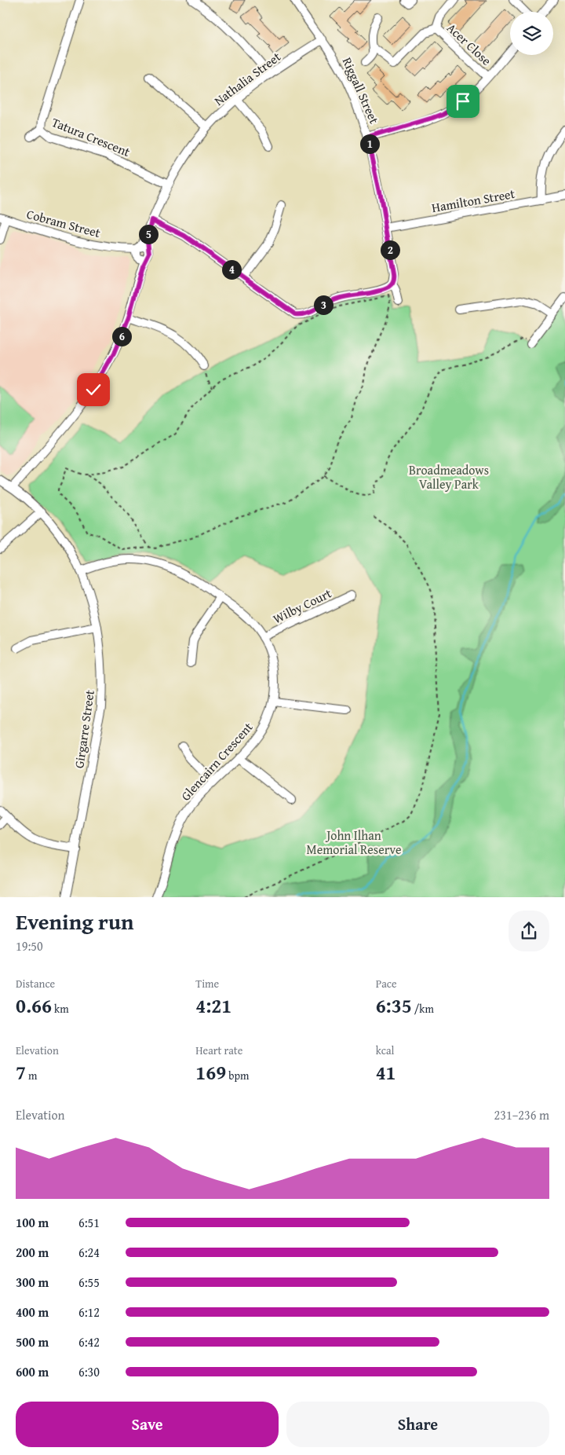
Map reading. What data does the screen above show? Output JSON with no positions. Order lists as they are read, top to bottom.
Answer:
{
  "streets": {
    "street": [
      "Acer Close",
      "Nathalia Street",
      "Riggall Street",
      "Tatura Crescent",
      "Hamilton Street",
      "Cobram Street",
      "Wilby Court",
      "Girgarre Street",
      "Glencairn Crescent"
    ]
  },
  "crossings": [
    ["Nathalia Street", "Riggall Street"],
    ["Nathalia Street", "Tatura Crescent"],
    ["Nathalia Street", "Cobram Street"],
    ["Nathalia Street", "Girgarre Street"],
    ["Riggall Street", "Hamilton Street"],
    ["Wilby Court", "Glencairn Crescent"],
    ["Girgarre Street", "Glencairn Crescent"]
  ],
  "parks": ["Broadmeadows Valley Park", "John Ilhan Memorial Reserve"],
  "page": {
    "pins": [
      "1",
      "5",
      "2",
      "4",
      "3",
      "6"
    ],
    "heading": ["Evening run", "19:50"],
    "stats": [
      ["Distance", "0.66 km"],
      ["Time", "4:21"],
      ["Pace", "6:35 /km"],
      ["Elevation", "7 m"],
      ["Heart rate", "169 bpm"],
      ["kcal", "41"]
    ],
    "chart": ["Elevation", "231–236 m"],
    "list": [
      {
        "name": "100 m",
        "note": "6:51"
      },
      {
        "name": "200 m",
        "note": "6:24"
      },
      {
        "name": "300 m",
        "note": "6:55"
      },
      {
        "name": "400 m",
        "note": "6:12"
      },
      {
        "name": "500 m",
        "note": "6:42"
      },
      {
        "name": "600 m",
        "note": "6:30"
      }
    ],
    "buttons": ["Save", "Share"]
  }
}
